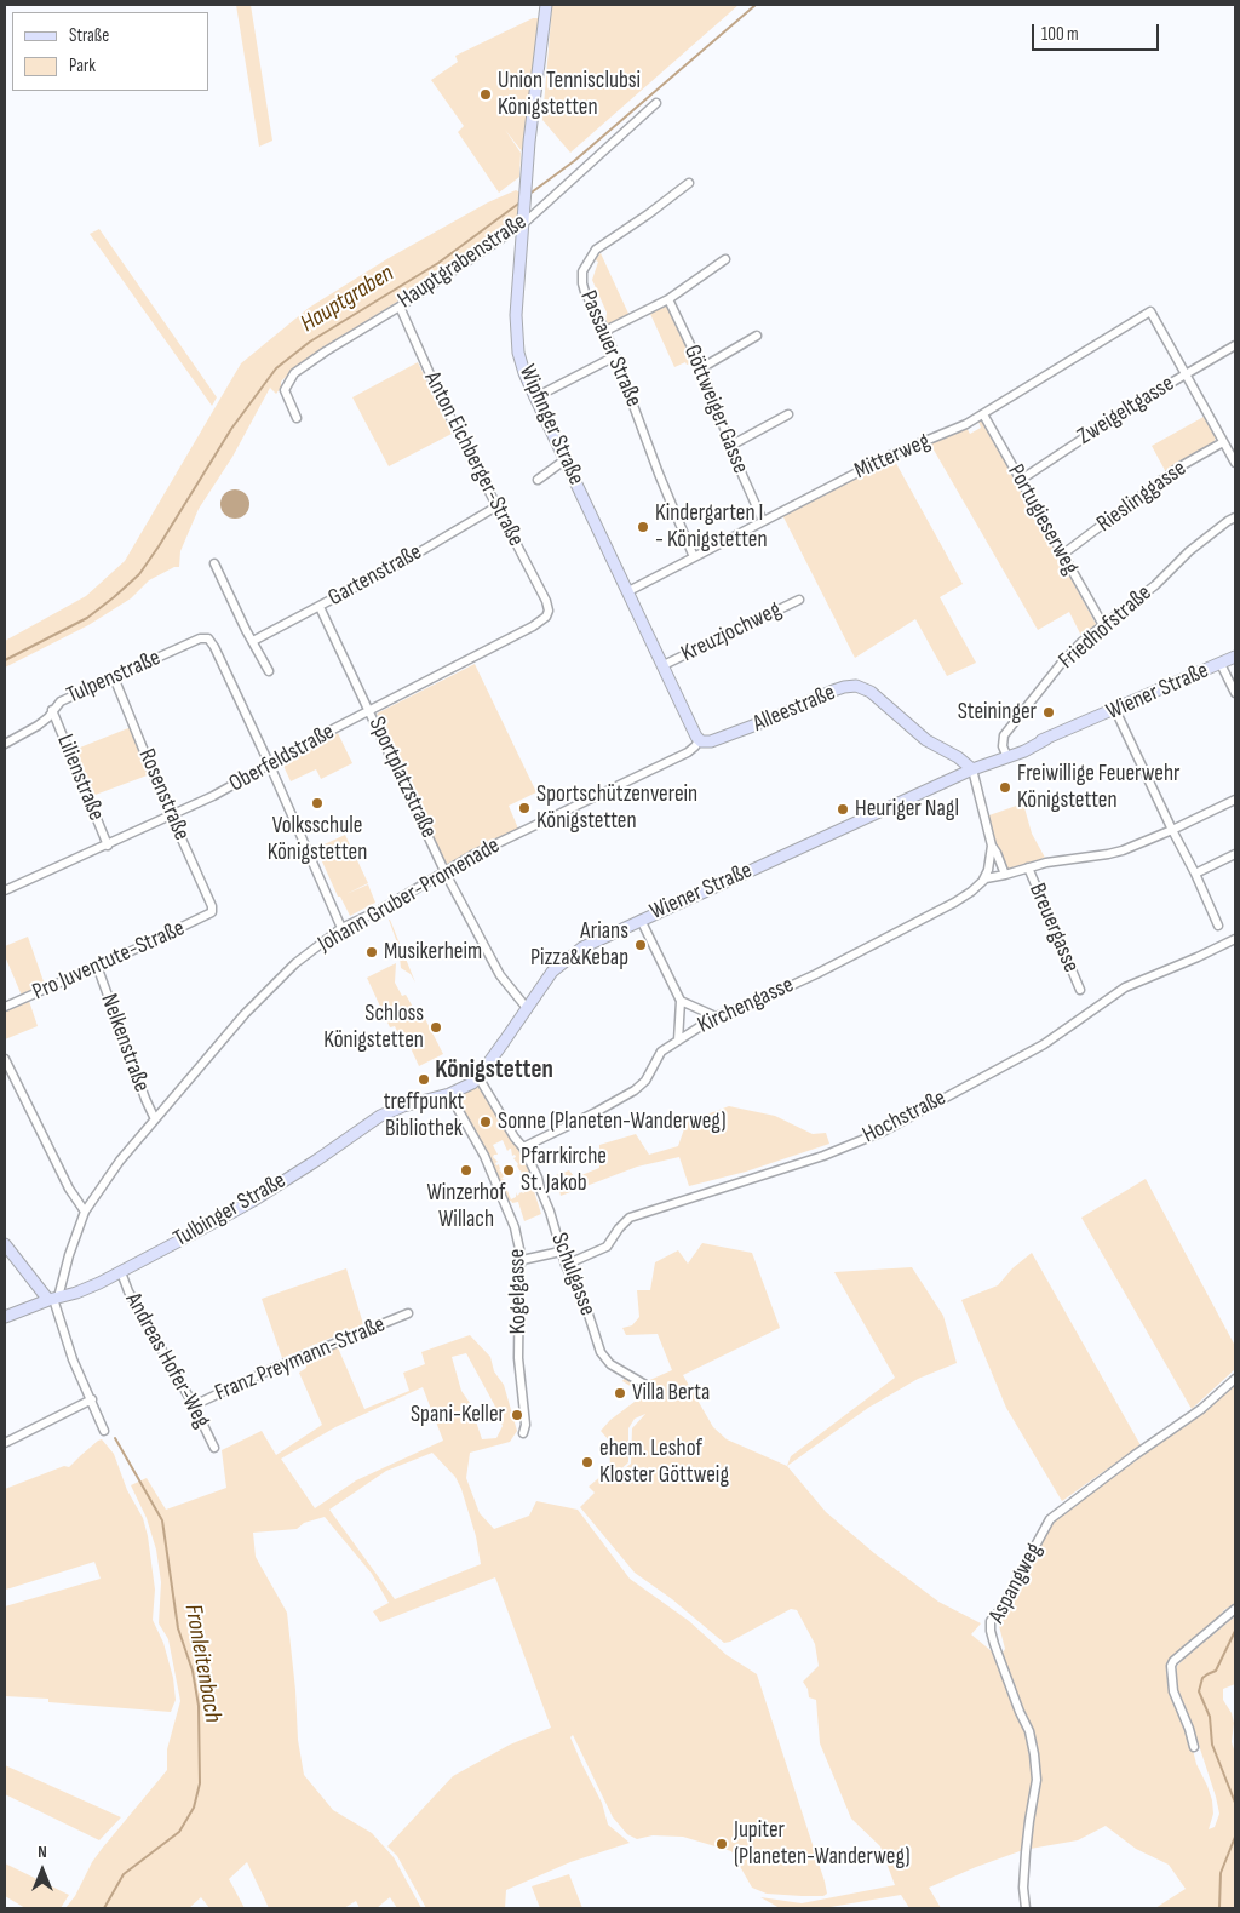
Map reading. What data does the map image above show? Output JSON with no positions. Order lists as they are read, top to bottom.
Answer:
{
  "streets": {
    "main road": [
      "Wipfinger Straße",
      "Wiener Straße",
      "Alleestraße",
      "Tulbinger Straße"
    ],
    "street": [
      "Hauptgrabenstraße",
      "Passauer Straße",
      "Göttweiger Gasse",
      "Zweigeltgasse",
      "Mitterweg",
      "Anton Eichberger-Straße",
      "Rieslinggasse",
      "Portugieserweg",
      "Gartenstraße",
      "Friedhofstraße",
      "Kreuzjochweg",
      "Tulpenstraße",
      "Oberfeldstraße",
      "Lilienstraße",
      "Sportplatzstraße",
      "Rosenstraße",
      "Johann Gruber-Promenade",
      "Breuergasse",
      "Pro Juventute-Straße",
      "Kirchengasse",
      "Nelkenstraße",
      "Hochstraße",
      "Schulgasse",
      "Kogelgasse",
      "Franz Preymann-Straße",
      "Andreas Hofer-Weg",
      "Aspangweg"
    ]
  },
  "crossings": [
    ["Hauptgrabenstraße", "Wipfinger Straße"],
    ["Hauptgrabenstraße", "Anton Eichberger-Straße"],
    ["Passauer Straße", "Mitterweg"],
    ["Göttweiger Gasse", "Mitterweg"],
    ["Zweigeltgasse", "Mitterweg"],
    ["Zweigeltgasse", "Portugieserweg"],
    ["Wipfinger Straße", "Mitterweg"],
    ["Wipfinger Straße", "Kreuzjochweg"],
    ["Wipfinger Straße", "Alleestraße"],
    ["Wipfinger Straße", "Johann Gruber-Promenade"],
    ["Mitterweg", "Portugieserweg"],
    ["Anton Eichberger-Straße", "Gartenstraße"],
    ["Anton Eichberger-Straße", "Oberfeldstraße"],
    ["Rieslinggasse", "Portugieserweg"],
    ["Portugieserweg", "Friedhofstraße"],
    ["Gartenstraße", "Sportplatzstraße"],
    ["Friedhofstraße", "Wiener Straße"],
    ["Tulpenstraße", "Oberfeldstraße"],
    ["Tulpenstraße", "Lilienstraße"],
    ["Tulpenstraße", "Rosenstraße"],
    ["Wiener Straße", "Alleestraße"],
    ["Wiener Straße", "Sportplatzstraße"],
    ["Wiener Straße", "Tulbinger Straße"],
    ["Wiener Straße", "Schulgasse"],
    ["Alleestraße", "Johann Gruber-Promenade"],
    ["Oberfeldstraße", "Lilienstraße"],
    ["Oberfeldstraße", "Sportplatzstraße"],
    ["Oberfeldstraße", "Rosenstraße"],
    ["Sportplatzstraße", "Johann Gruber-Promenade"],
    ["Rosenstraße", "Pro Juventute-Straße"],
    ["Johann Gruber-Promenade", "Nelkenstraße"],
    ["Johann Gruber-Promenade", "Tulbinger Straße"],
    ["Breuergasse", "Kirchengasse"],
    ["Pro Juventute-Straße", "Nelkenstraße"],
    ["Kirchengasse", "Schulgasse"],
    ["Hochstraße", "Schulgasse"],
    ["Tulbinger Straße", "Schulgasse"],
    ["Tulbinger Straße", "Kogelgasse"],
    ["Tulbinger Straße", "Andreas Hofer-Weg"],
    ["Franz Preymann-Straße", "Andreas Hofer-Weg"]
  ],
  "districts": ["Königstetten"],
  "water": ["Hauptgraben", "Fronleitenbach"],
  "places": [
    "Union Tennisclubsi Königstetten",
    "Kindergarten I - Königstetten",
    "Steininger",
    "Freiwillige Feuerwehr Königstetten",
    "Volksschule Königstetten",
    "Sportschützenverein Königstetten",
    "Heuriger Nagl",
    "Arians Pizza&Kebap",
    "Musikerheim",
    "Schloss Königstetten",
    "treffpunkt Bibliothek",
    "Sonne (Planeten-Wanderweg)",
    "Winzerhof Willach",
    "Pfarrkirche St. Jakob",
    "Villa Berta",
    "Spani-Keller",
    "ehem. Leshof Kloster Göttweig",
    "Jupiter (Planeten-Wanderweg)"
  ],
  "legend": ["Straße", "Park"],
  "scale_bar": "100 m",
  "north": "top"
}
